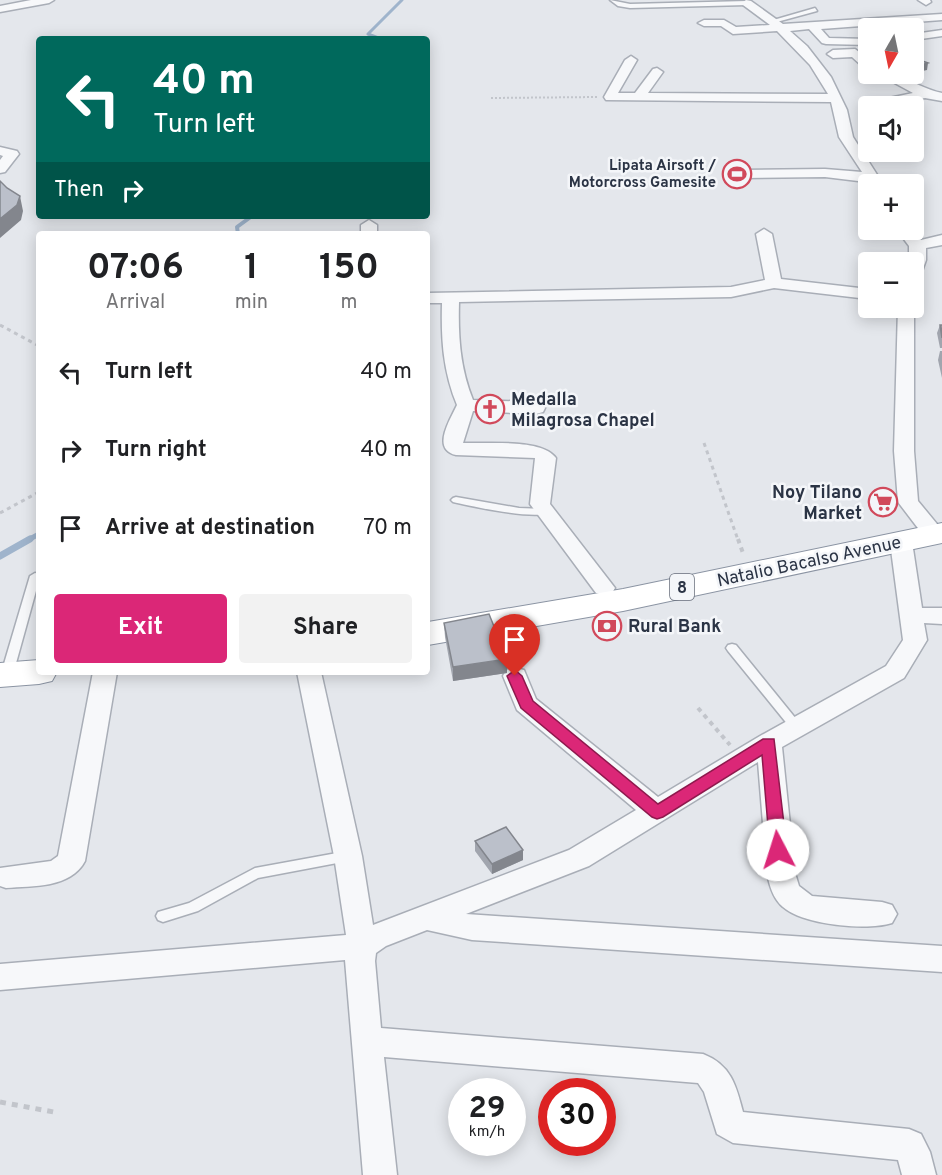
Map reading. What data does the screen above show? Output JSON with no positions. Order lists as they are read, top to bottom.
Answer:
{
  "streets": {
    "highway": ["Natalio Bacalso Avenue", "8"]
  },
  "places": {
    "sports": ["Lipata Airsoft / Motorcross Gamesite"],
    "church": ["Medalla Milagrosa Chapel"],
    "supermarket": ["Noy Tilano Market"],
    "bank": ["Rural Bank"]
  },
  "north": "bottom",
  "page": {
    "map_buttons": ["+", "−"],
    "turn": ["40 m", "Turn left"],
    "then": "Then",
    "eta": [
      "07:06",
      "Arrival",
      "1",
      "min",
      "150",
      "m"
    ],
    "list": [
      {
        "name": "Turn left",
        "value": "40 m"
      },
      {
        "name": "Turn right",
        "value": "40 m"
      },
      {
        "name": "Arrive at destination",
        "value": "70 m"
      }
    ],
    "buttons": ["Exit", "Share"],
    "speed": "29 km/h",
    "limit": "30"
  }
}
